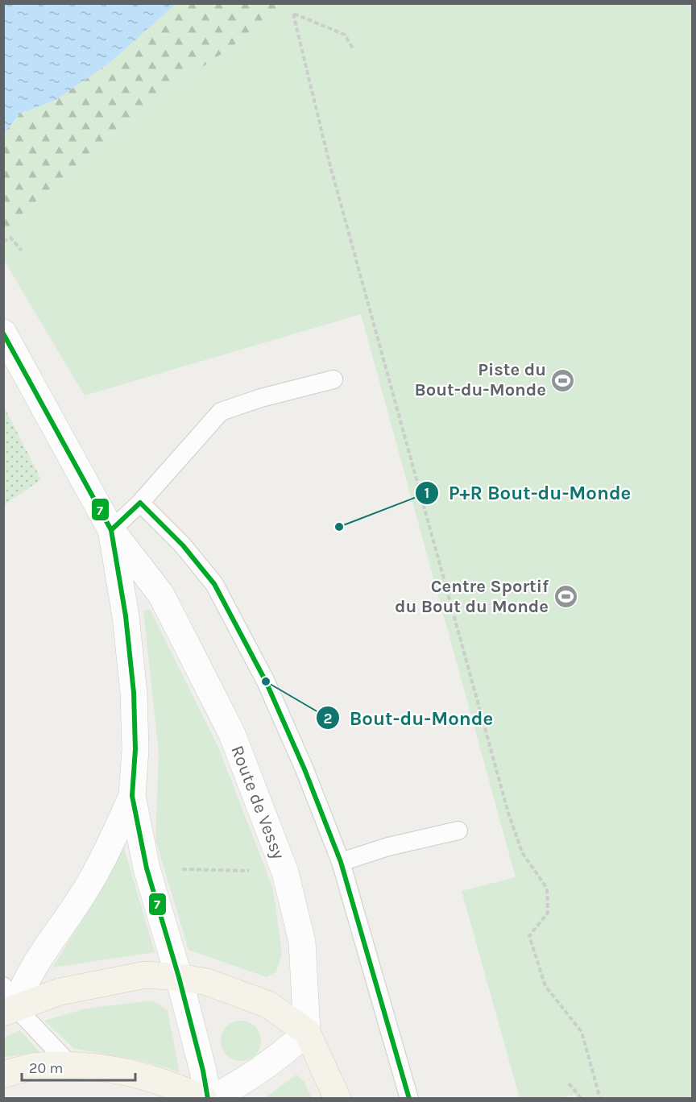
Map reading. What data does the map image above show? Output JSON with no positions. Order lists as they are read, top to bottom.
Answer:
{
  "streets": {
    "main road": ["Route de Vessy"]
  },
  "places": {
    "sports": ["Piste du Bout-du-Monde", "Centre Sportif du Bout du Monde"],
    "other": ["P+R Bout-du-Monde", "Bout-du-Monde"]
  },
  "lines": ["transit line 7"],
  "scale_bar": "20 m"
}
